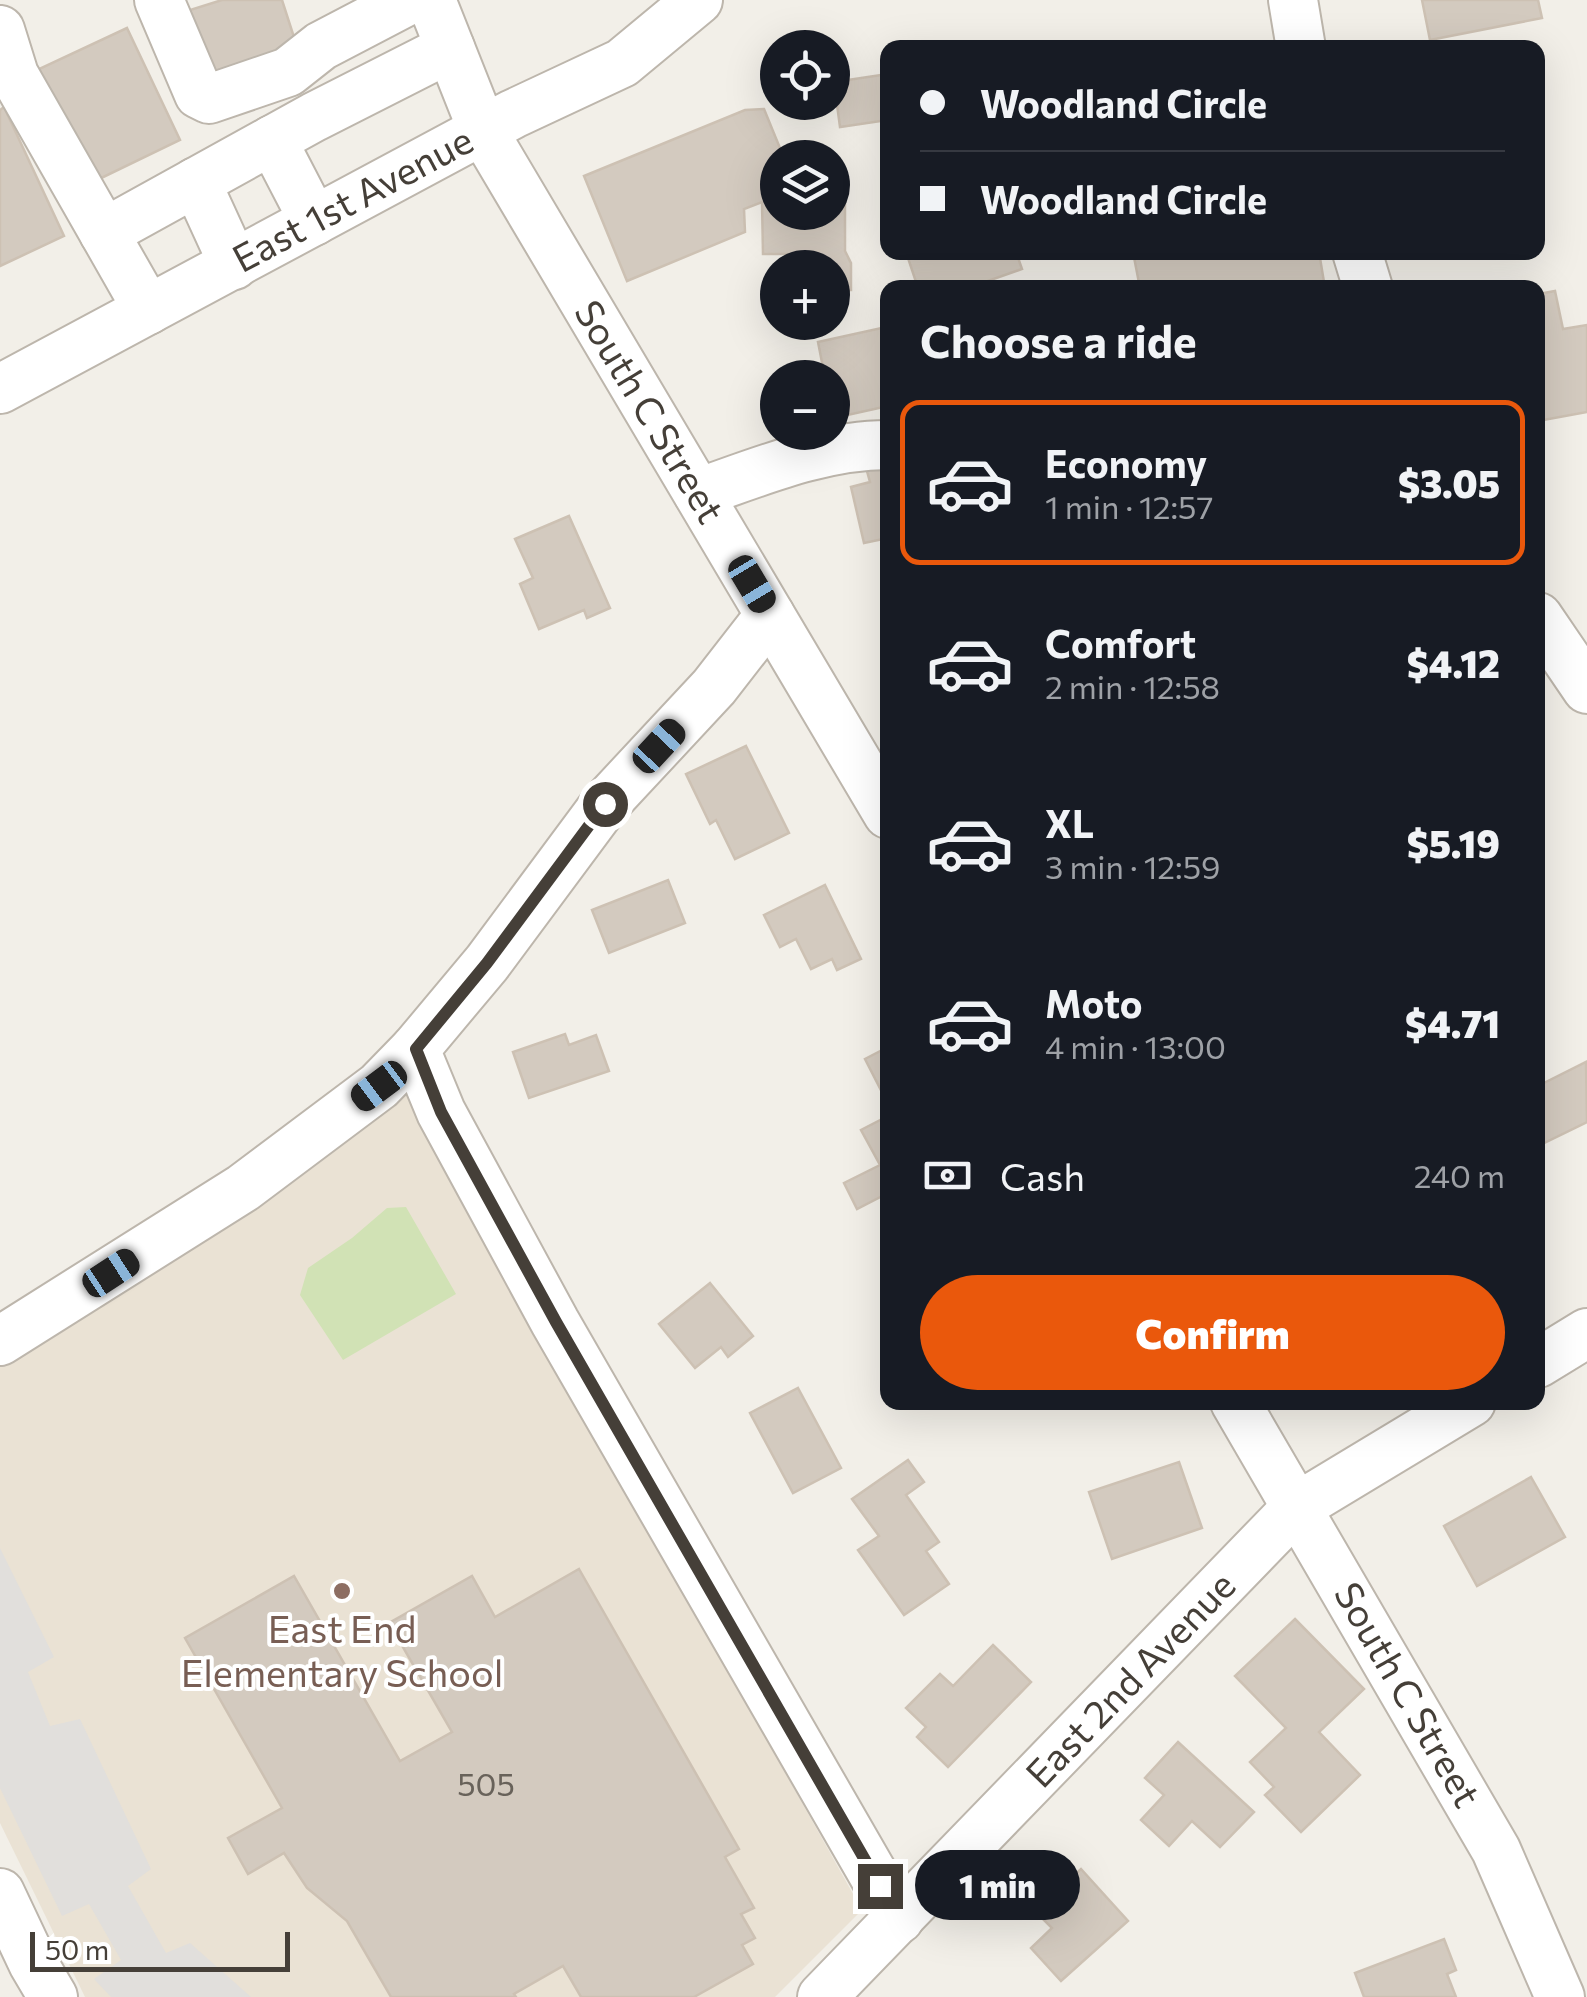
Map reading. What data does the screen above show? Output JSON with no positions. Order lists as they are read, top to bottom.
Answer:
{
  "streets": {
    "street": ["East 1st Avenue", "South C Street", "East 2nd Avenue"]
  },
  "crossings": [
    ["East 1st Avenue", "South C Street"],
    ["South C Street", "East 2nd Avenue"]
  ],
  "places": ["East End Elementary School"],
  "house_numbers": ["505"],
  "scale_bar": "50 m",
  "page": {
    "map_buttons": ["+", "−"],
    "banner": ["Woodland Circle", "Woodland Circle"],
    "heading": "Choose a ride",
    "list": [
      {
        "name": "Economy",
        "note": "1 min · 12:57",
        "value": "$3.05"
      },
      {
        "name": "Comfort",
        "note": "2 min · 12:58",
        "value": "$4.12"
      },
      {
        "name": "XL",
        "note": "3 min · 12:59",
        "value": "$5.19"
      },
      {
        "name": "Moto",
        "note": "4 min · 13:00",
        "value": "$4.71"
      }
    ],
    "pay": ["Cash", "240 m"],
    "buttons": "Confirm",
    "bubble": "1 min",
    "scale": "50 m"
  }
}
